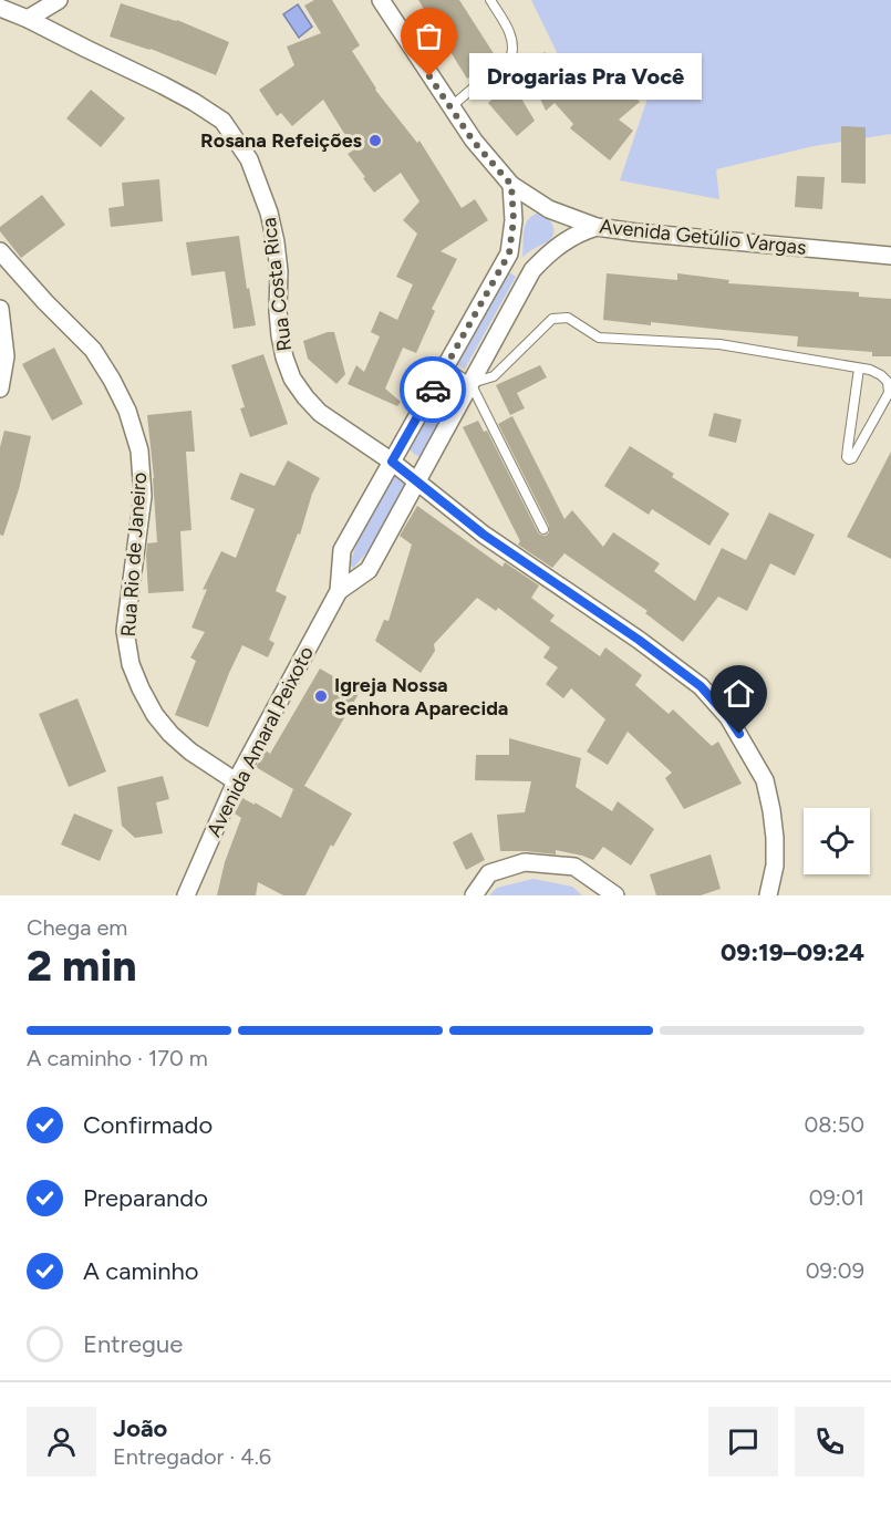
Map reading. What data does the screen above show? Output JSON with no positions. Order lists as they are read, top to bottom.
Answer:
{
  "streets": {
    "street": [
      "Avenida Getúlio Vargas",
      "Rua Costa Rica",
      "Rua Rio de Janeiro",
      "Avenida Amaral Peixoto"
    ]
  },
  "crossings": [
    ["Avenida Getúlio Vargas", "Avenida Amaral Peixoto"],
    ["Rua Costa Rica", "Avenida Amaral Peixoto"],
    ["Rua Rio de Janeiro", "Avenida Amaral Peixoto"]
  ],
  "places": ["Drogarias Pra Você", "Rosana Refeições", "Igreja Nossa Senhora Aparecida"],
  "page": {
    "bubble": "Drogarias Pra Você",
    "heading": ["2 min", "Chega em", "09:19–09:24"],
    "panel": ["João", "Entregador · 4.6"],
    "bar": "A caminho · 170 m",
    "list": [
      ["Confirmado", "08:50"],
      ["Preparando", "09:01"],
      ["A caminho", "09:09"],
      "Entregue"
    ]
  }
}
